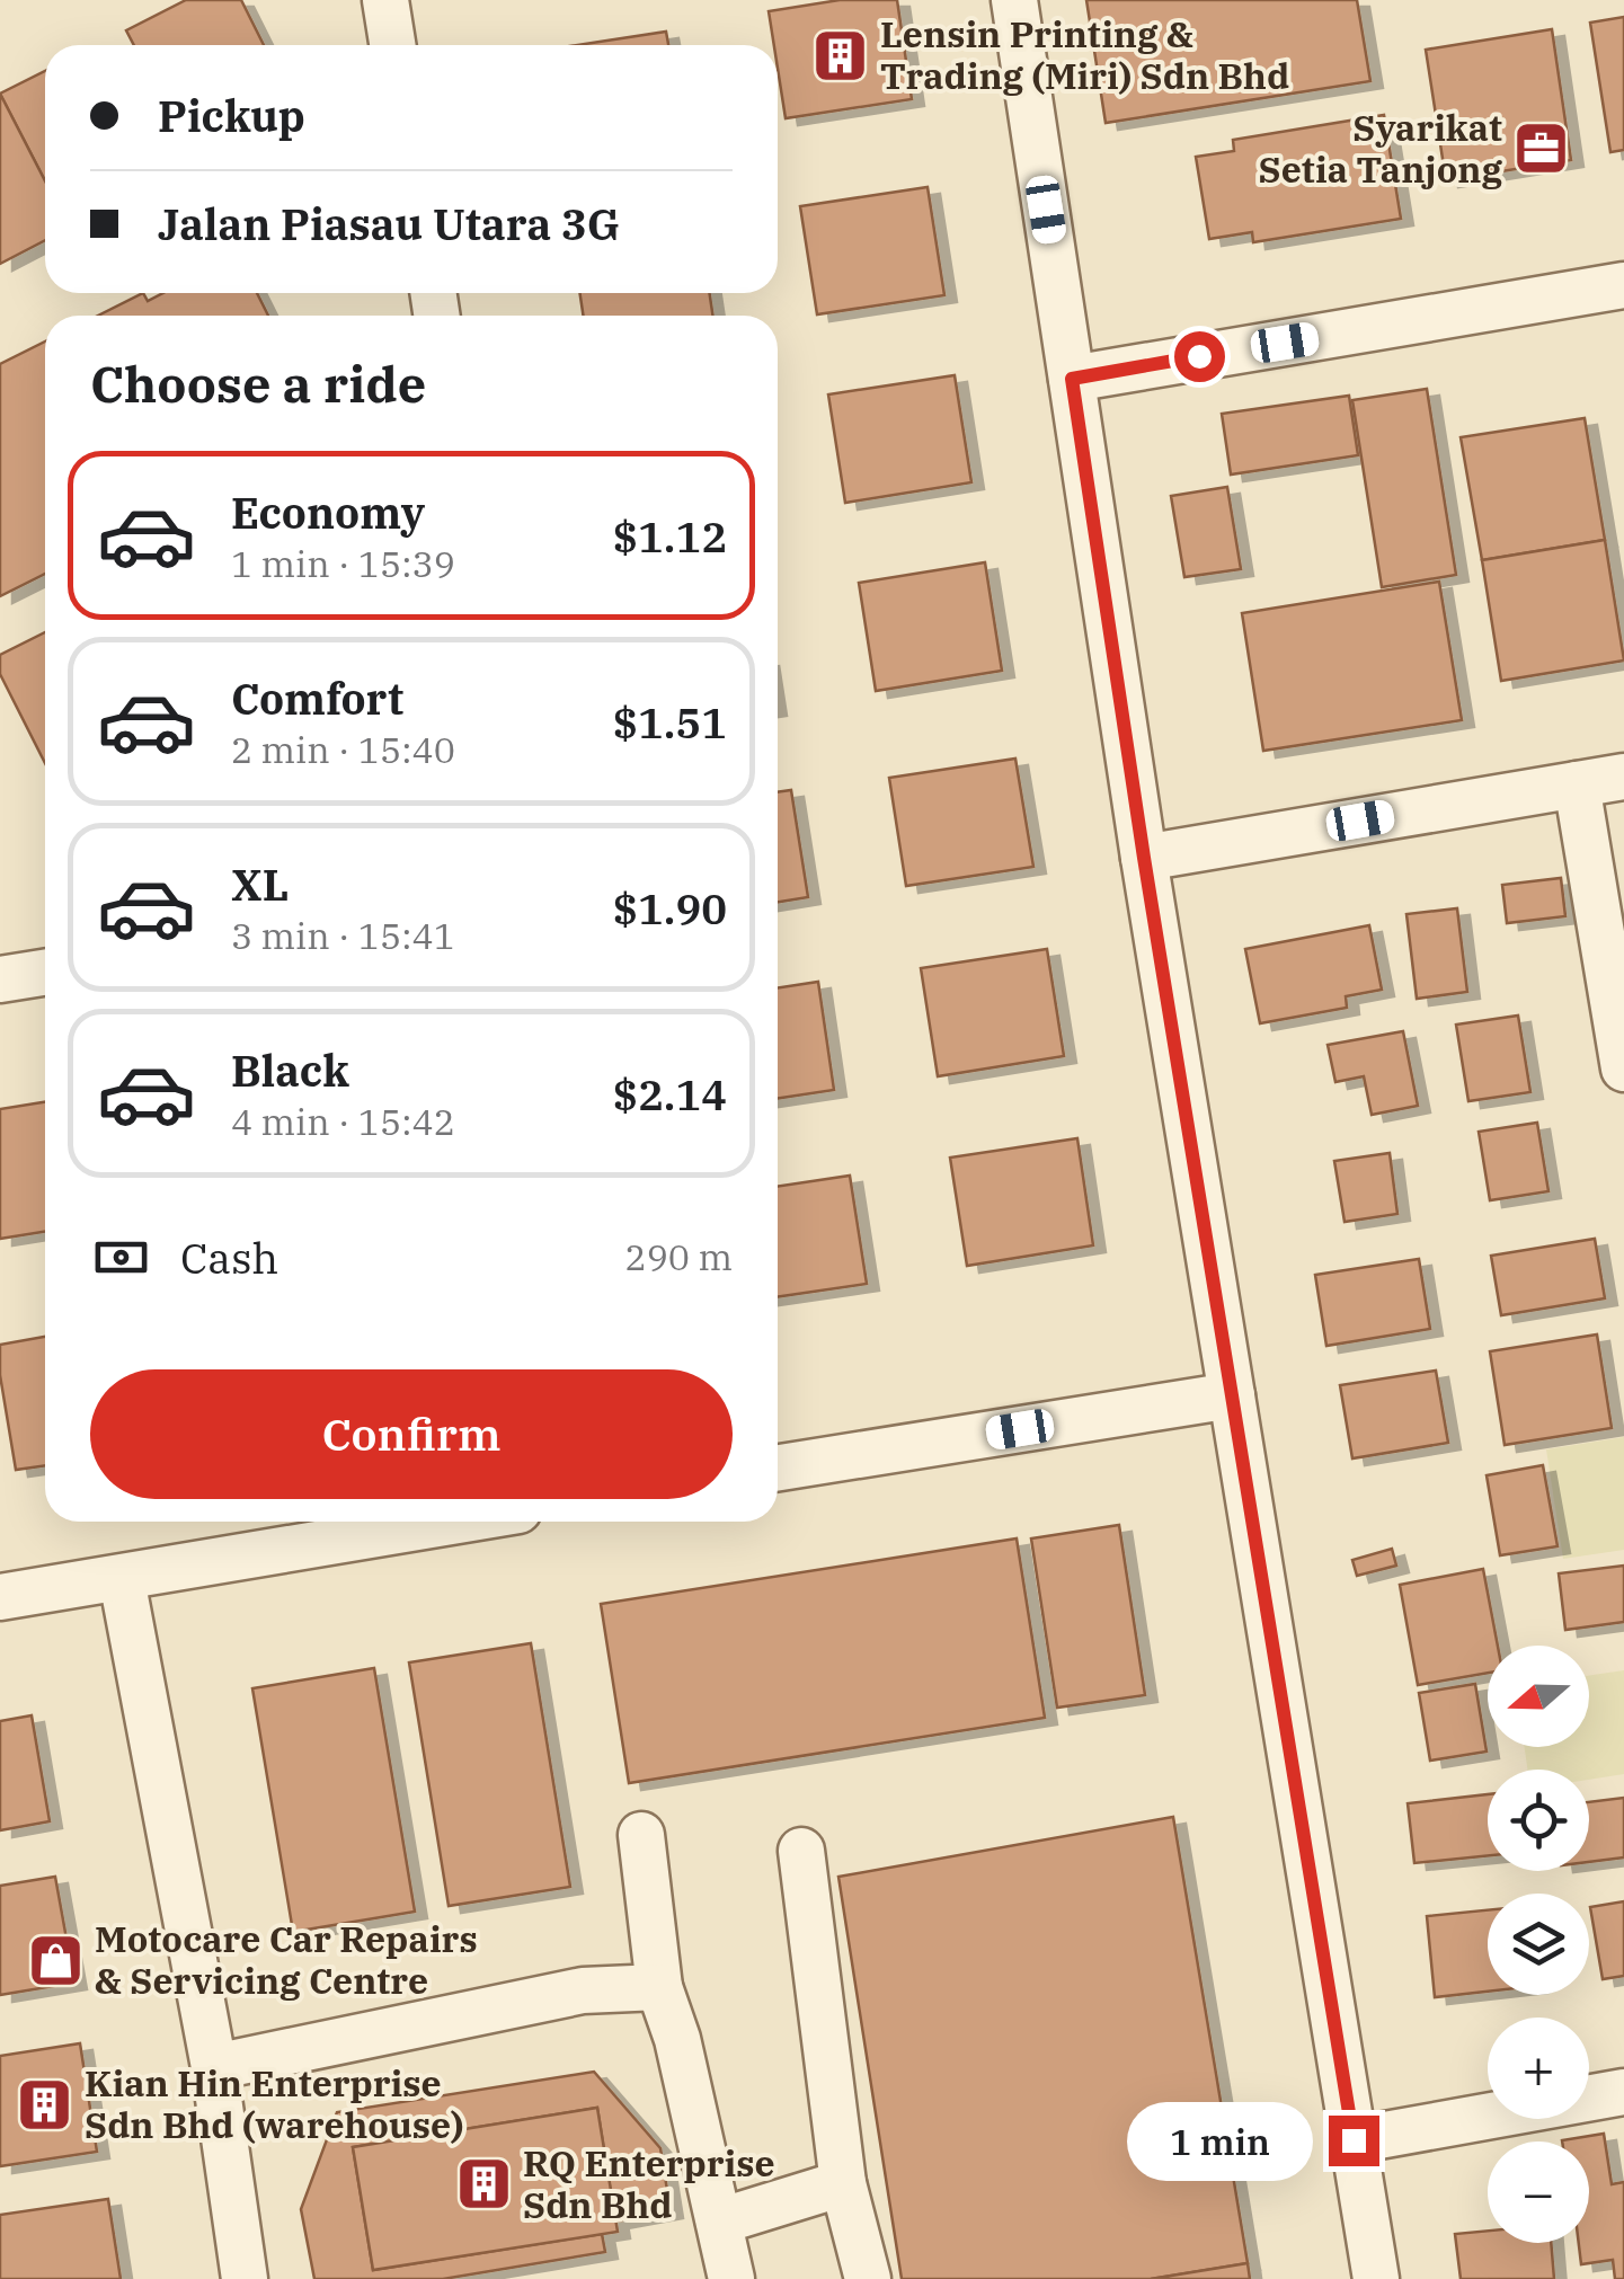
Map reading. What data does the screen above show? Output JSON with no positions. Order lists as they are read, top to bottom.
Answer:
{
  "places": {
    "building": ["Lensin Printing & Trading (Miri) Sdn Bhd", "Kian Hin Enterprise Sdn Bhd (warehouse)", "RQ Enterprise Sdn Bhd"],
    "office": ["Syarikat Setia Tanjong"],
    "shop": ["Motocare Car Repairs & Servicing Centre"]
  },
  "north": "left",
  "page": {
    "banner": ["Pickup", "Jalan Piasau Utara 3G"],
    "heading": "Choose a ride",
    "list": [
      {
        "name": "Economy",
        "note": "1 min · 15:39",
        "value": "$1.12"
      },
      {
        "name": "Comfort",
        "note": "2 min · 15:40",
        "value": "$1.51"
      },
      {
        "name": "XL",
        "note": "3 min · 15:41",
        "value": "$1.90"
      },
      {
        "name": "Black",
        "note": "4 min · 15:42",
        "value": "$2.14"
      }
    ],
    "pay": ["Cash", "290 m"],
    "buttons": "Confirm",
    "map_buttons": ["+", "−"],
    "bubble": "1 min"
  }
}
